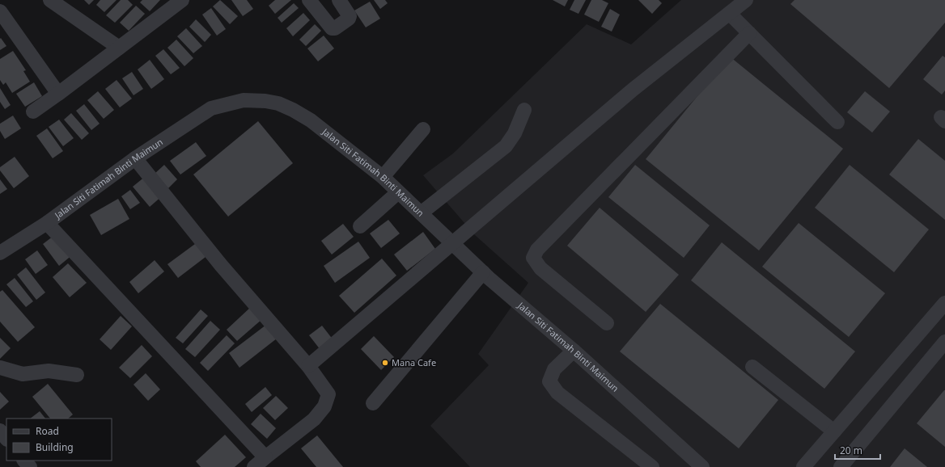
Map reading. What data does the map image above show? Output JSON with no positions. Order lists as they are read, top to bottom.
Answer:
{
  "streets": {
    "street": ["Jalan Siti Fatimah Binti Maimun"]
  },
  "places": ["Mana Cafe"],
  "legend": ["Road", "Building"],
  "scale_bar": "20 m"
}
